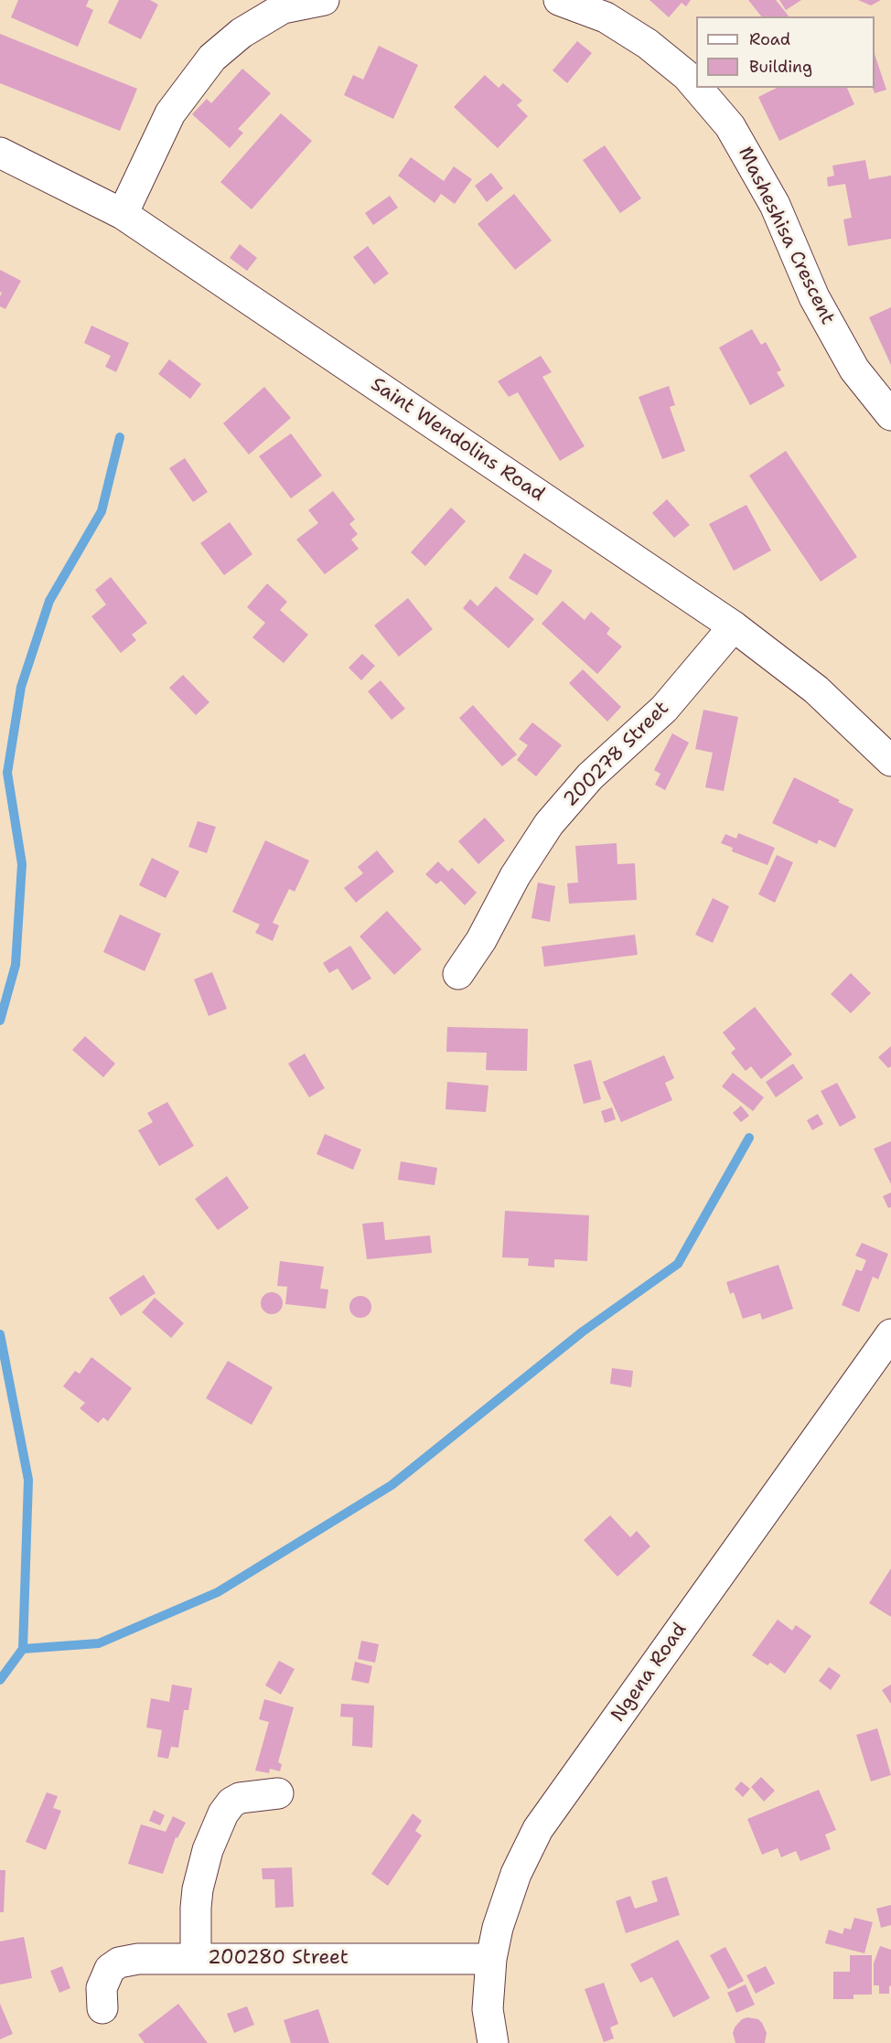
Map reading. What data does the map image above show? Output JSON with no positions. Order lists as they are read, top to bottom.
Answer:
{
  "streets": {
    "street": [
      "Masheshisa Crescent",
      "Saint Wendolins Road",
      "200278 Street",
      "Ngena Road",
      "200280 Street"
    ]
  },
  "crossings": [
    ["Saint Wendolins Road", "200278 Street"],
    ["Ngena Road", "200280 Street"]
  ],
  "legend": ["Road", "Building"]
}
